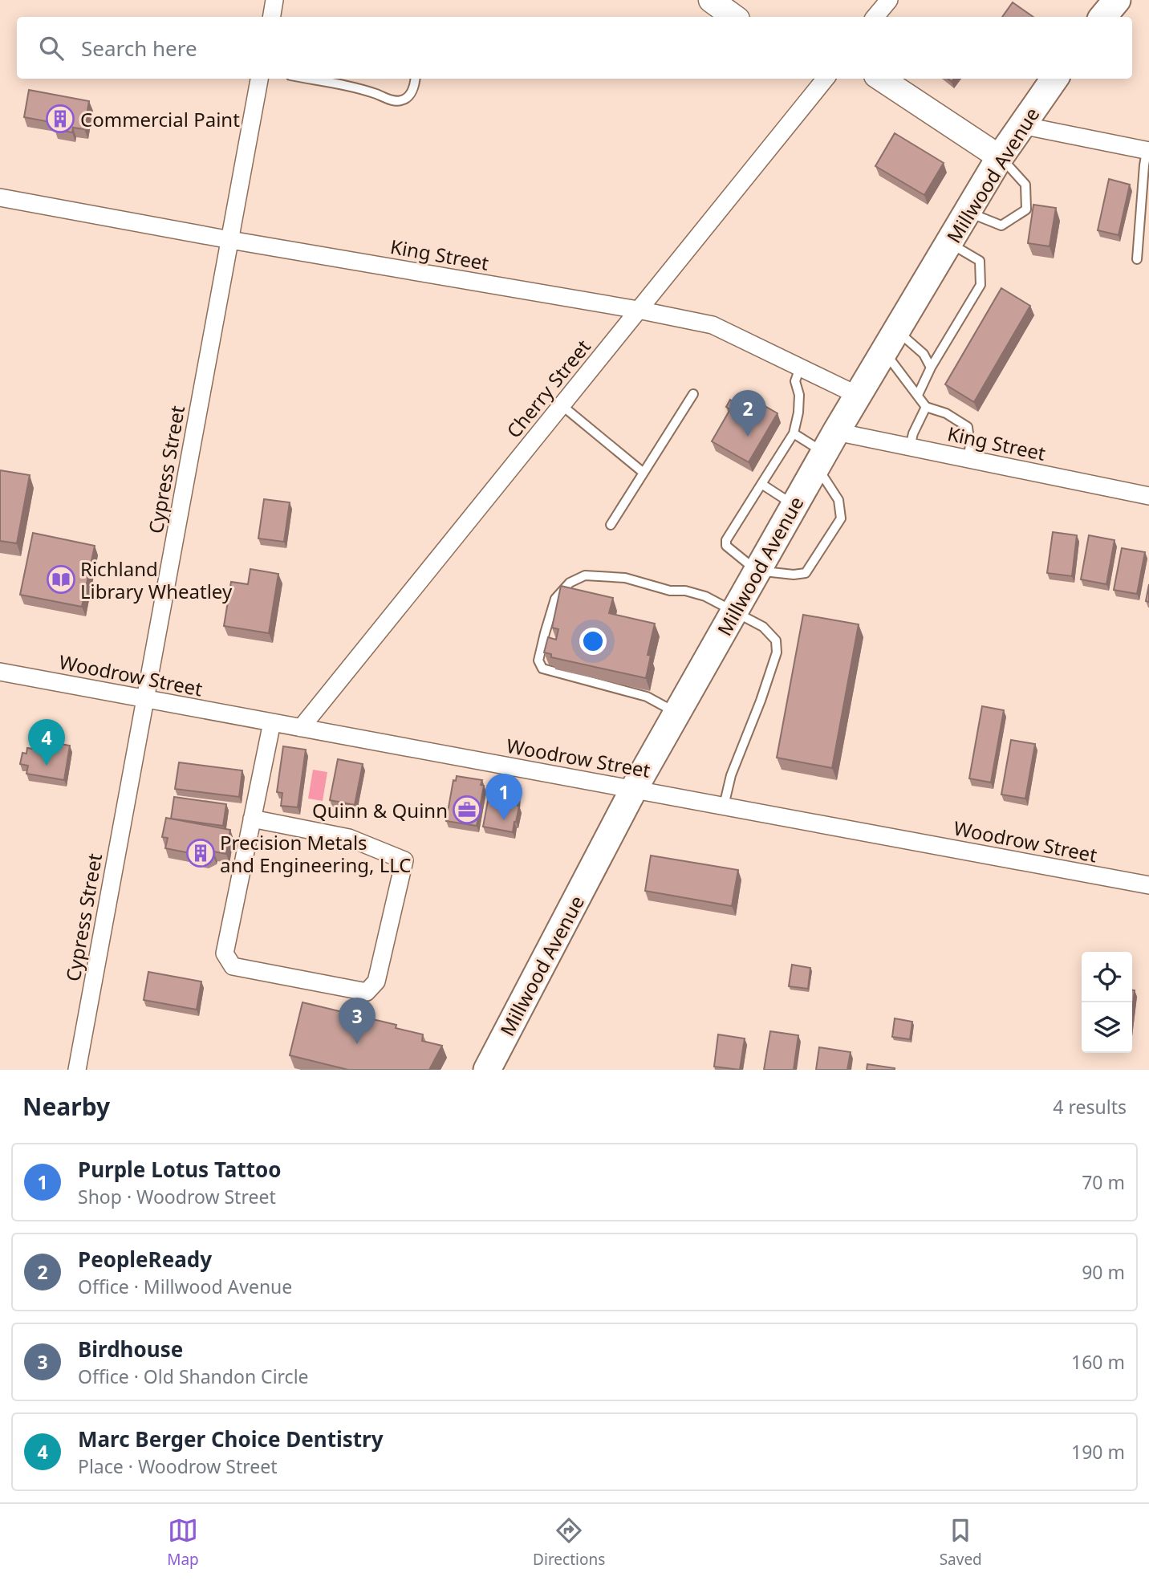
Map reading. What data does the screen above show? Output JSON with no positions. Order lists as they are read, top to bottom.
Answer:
{
  "streets": {
    "main road": ["Millwood Avenue"],
    "street": [
      "King Street",
      "Cherry Street",
      "Cypress Street",
      "Woodrow Street"
    ]
  },
  "crossings": [
    ["Millwood Avenue", "King Street"],
    ["Millwood Avenue", "Woodrow Street"],
    ["King Street", "Cherry Street"],
    ["King Street", "Cypress Street"],
    ["Cherry Street", "Woodrow Street"],
    ["Cypress Street", "Woodrow Street"]
  ],
  "places": {
    "building": ["Commercial Paint", "Precision Metals and Engineering, LLC"],
    "library": ["Richland Library Wheatley"],
    "office": ["Quinn & Quinn"]
  },
  "page": {
    "search": "Search here",
    "pins": [
      "2",
      "4",
      "1",
      "3"
    ],
    "heading": ["Nearby", "4 results"],
    "list": [
      {
        "mark": "1",
        "name": "Purple Lotus Tattoo",
        "note": "Shop · Woodrow Street",
        "value": "70 m"
      },
      {
        "mark": "2",
        "name": "PeopleReady",
        "note": "Office · Millwood Avenue",
        "value": "90 m"
      },
      {
        "mark": "3",
        "name": "Birdhouse",
        "note": "Office · Old Shandon Circle",
        "value": "160 m"
      },
      {
        "mark": "4",
        "name": "Marc Berger Choice Dentistry",
        "note": "Place · Woodrow Street",
        "value": "190 m"
      }
    ],
    "nav": ["Map", "Directions", "Saved"]
  }
}
